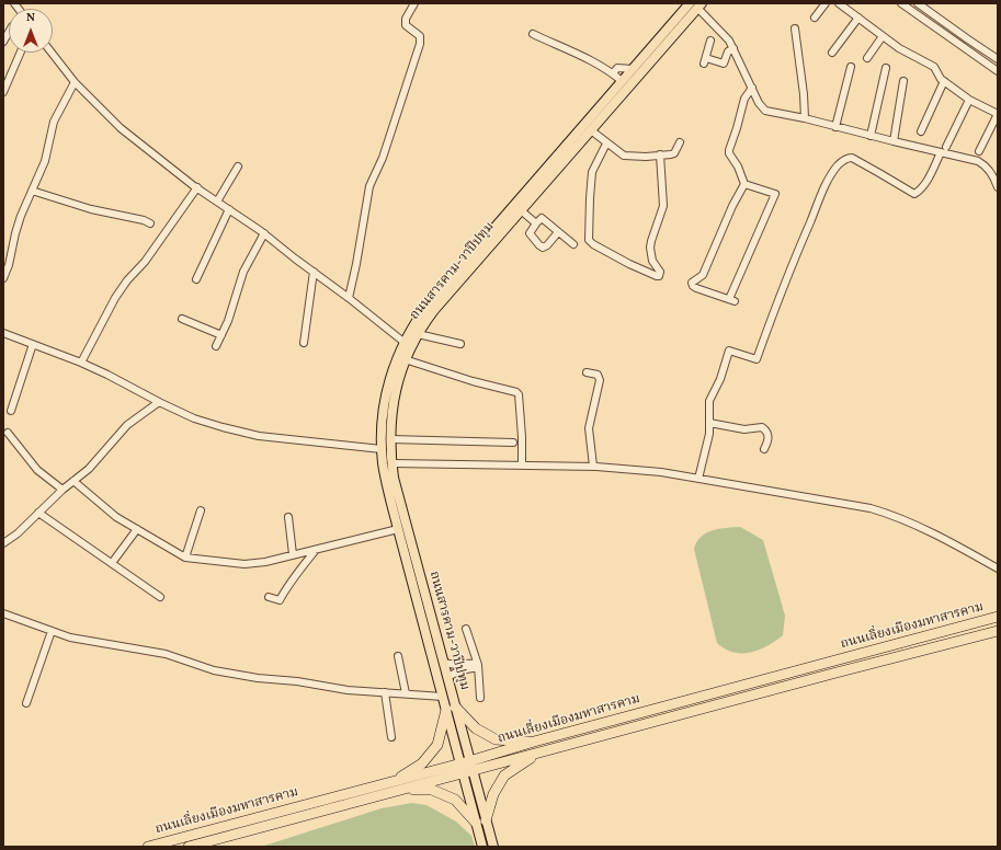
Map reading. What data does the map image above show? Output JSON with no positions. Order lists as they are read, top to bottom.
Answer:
{
  "streets": {
    "highway": ["ถนนเลี่ยงเมืองมหาสารคาม"],
    "main road": ["ถนนสารคาม-วาปีปทุม"]
  },
  "crossings": [
    ["ถนนสารคาม-วาปีปทุม", "ถนนเลี่ยงเมืองมหาสารคาม"]
  ],
  "north": "top"
}
